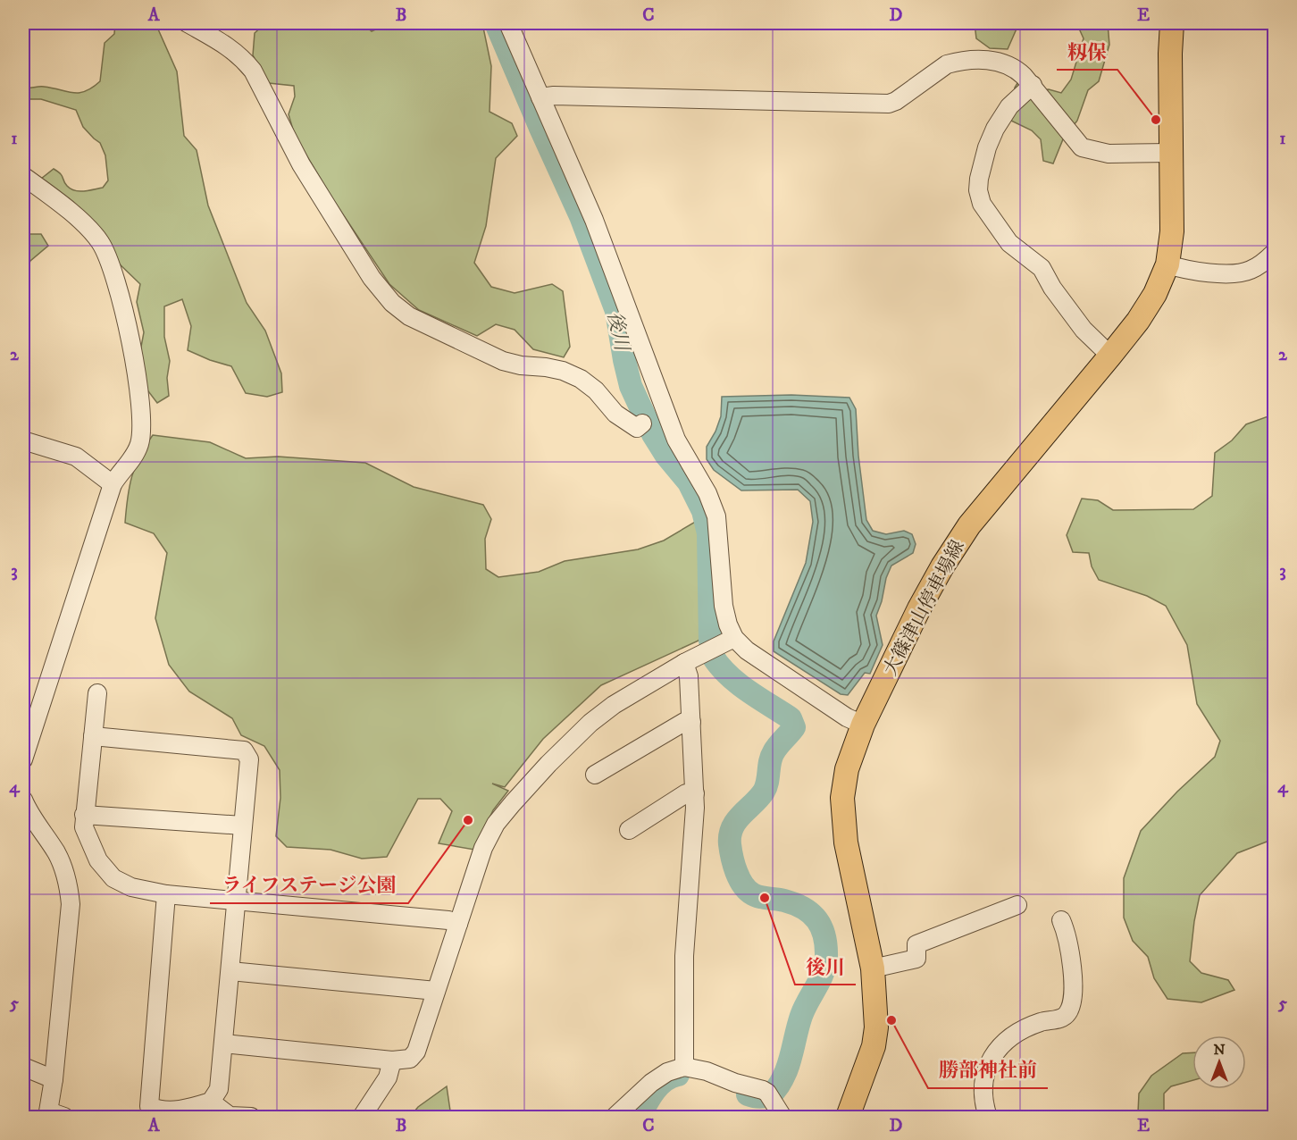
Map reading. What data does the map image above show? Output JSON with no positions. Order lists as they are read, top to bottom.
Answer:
{
  "streets": {
    "main road": ["大篠津山停車場線"]
  },
  "water": ["後川"],
  "places": [
    "籾保",
    "ライフステージ公園",
    "後川",
    "勝部神社前"
  ],
  "north": "top",
  "grid": {
    "columns": [
      "A",
      "B",
      "C",
      "D",
      "E"
    ],
    "rows": [
      "1",
      "2",
      "3",
      "4",
      "5"
    ]
  }
}
